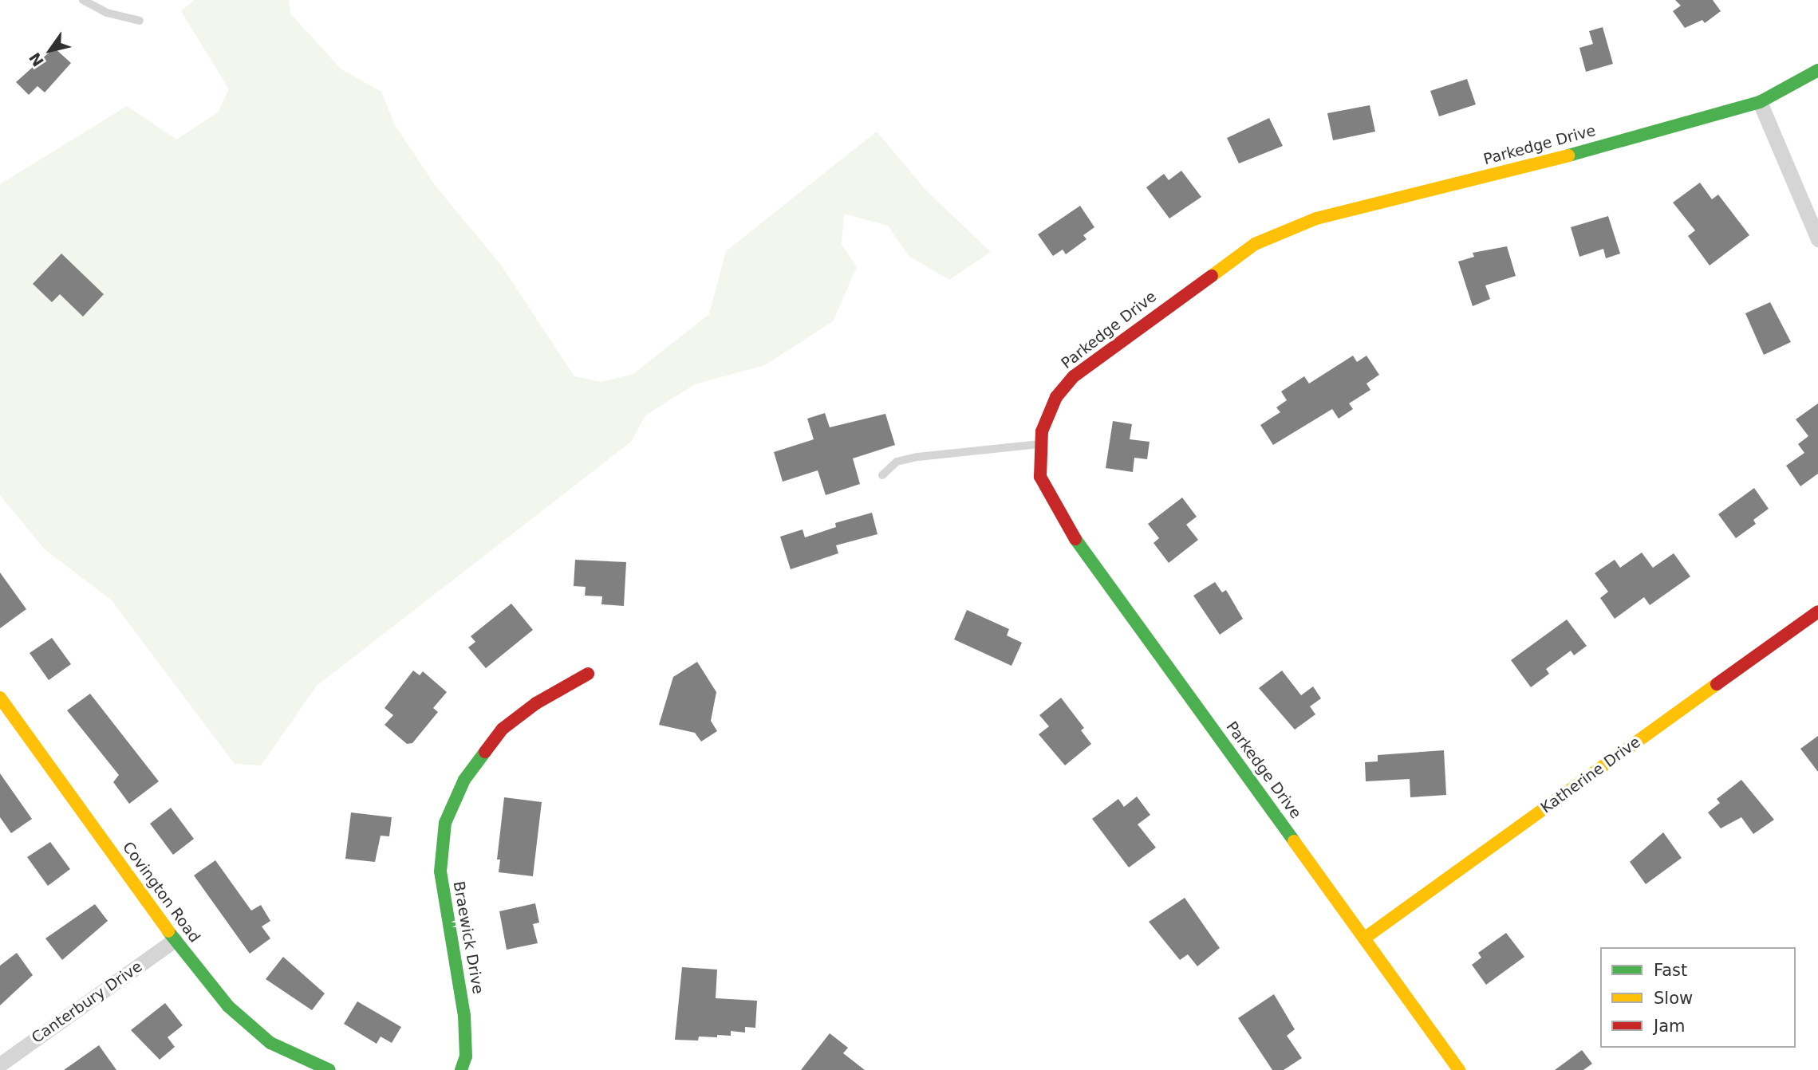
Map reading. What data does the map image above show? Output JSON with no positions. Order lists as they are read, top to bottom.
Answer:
{
  "streets": {
    "street": [
      "Parkedge Drive",
      "Katherine Drive",
      "Covington Road",
      "Braewick Drive",
      "Canterbury Drive"
    ]
  },
  "crossings": [
    ["Parkedge Drive", "Katherine Drive"],
    ["Covington Road", "Canterbury Drive"]
  ],
  "legend": ["Fast", "Slow", "Jam"],
  "north": "bottom left"
}
